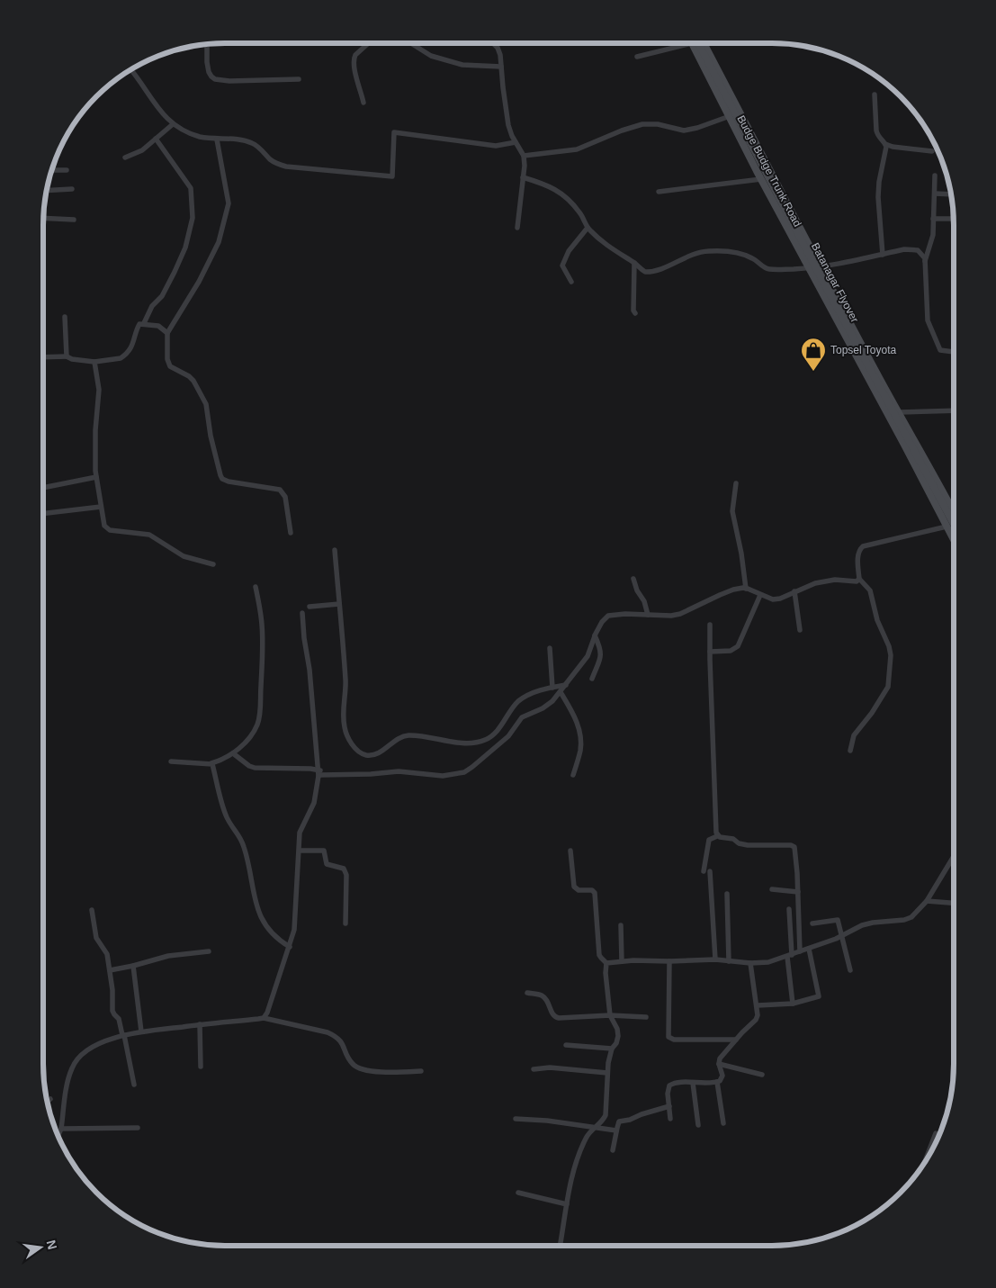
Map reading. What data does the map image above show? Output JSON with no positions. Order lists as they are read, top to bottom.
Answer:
{
  "streets": {
    "street": ["Budge Budge Trunk Road", "Batanagar Flyover"]
  },
  "places": {
    "shop": ["Topsel Toyota"]
  },
  "north": "right"
}
